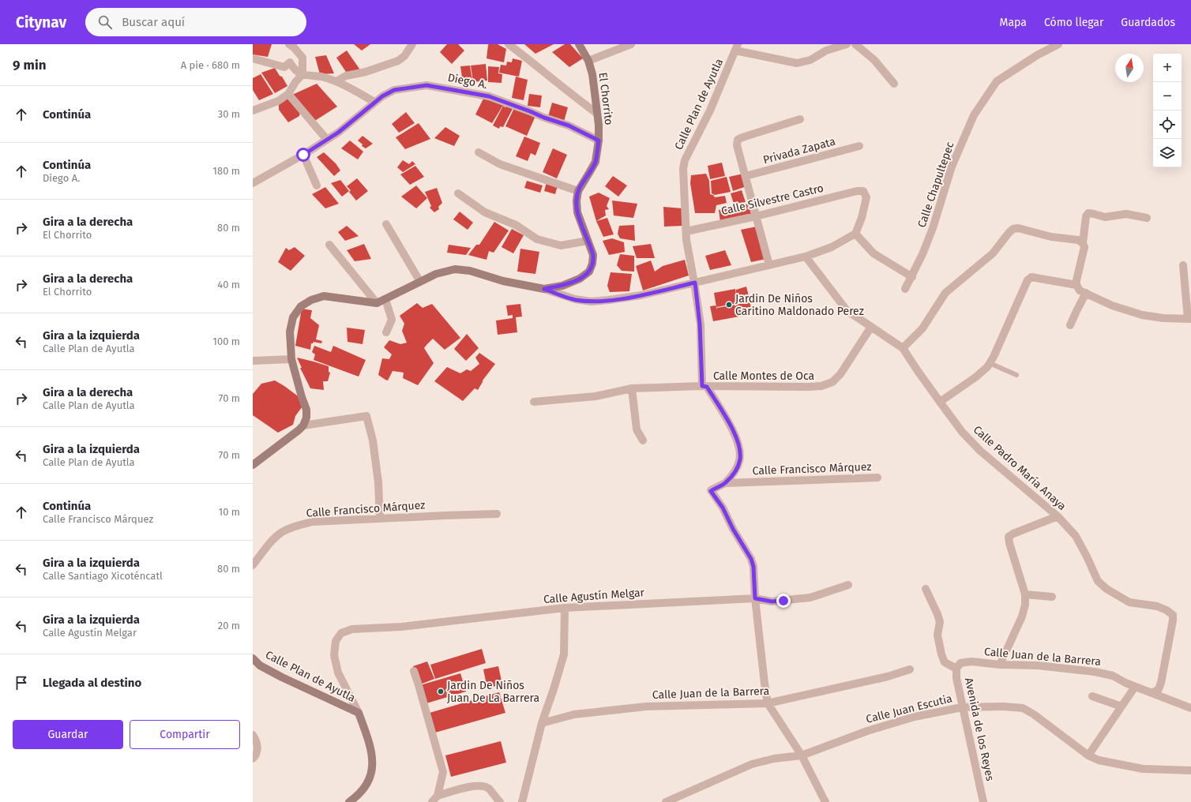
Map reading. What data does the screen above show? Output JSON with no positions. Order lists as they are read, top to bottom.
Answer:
{
  "streets": {
    "street": [
      "Diego A.",
      "El Chorrito",
      "Calle Plan de Ayutla",
      "Privada Zapata",
      "Calle Chapultepec",
      "Calle Silvestre Castro",
      "Calle Montes de Oca",
      "Calle Padro María Anaya",
      "Calle Francisco Márquez",
      "Calle Agustín Melgar",
      "Calle Juan de la Barrera",
      "Calle Juan Escutia",
      "Avenida de los Reyes"
    ]
  },
  "crossings": [
    ["Diego A.", "El Chorrito"],
    ["Calle Plan de Ayutla", "Calle Silvestre Castro"],
    ["Calle Plan de Ayutla", "Calle Montes de Oca"],
    ["Calle Plan de Ayutla", "Calle Francisco Márquez"],
    ["Calle Plan de Ayutla", "Calle Agustín Melgar"],
    ["Calle Montes de Oca", "Calle Padro María Anaya"],
    ["Calle Padro María Anaya", "Calle Juan de la Barrera"],
    ["Calle Francisco Márquez", "Calle Agustín Melgar"],
    ["Calle Juan de la Barrera", "Avenida de los Reyes"],
    ["Calle Juan Escutia", "Avenida de los Reyes"]
  ],
  "places": ["Jardin De Niños Caritino Maldonado Perez", "Jardin De Niños Juan De La Barrera"],
  "north": "top",
  "page": {
    "header": "Citynav",
    "search": "Buscar aquí",
    "nav": ["Mapa", "Cómo llegar", "Guardados"],
    "heading": ["9 min", "A pie · 680 m"],
    "map_buttons": ["+", "−"],
    "list": [
      ["Continúa", "30 m"],
      ["Continúa", "Diego A.", "180 m"],
      ["Gira a la derecha", "El Chorrito", "80 m"],
      ["Gira a la derecha", "El Chorrito", "40 m"],
      ["Gira a la izquierda", "Calle Plan de Ayutla", "100 m"],
      ["Gira a la derecha", "Calle Plan de Ayutla", "70 m"],
      ["Gira a la izquierda", "Calle Plan de Ayutla", "70 m"],
      ["Continúa", "Calle Francisco Márquez", "10 m"],
      ["Gira a la izquierda", "Calle Santiago Xicoténcatl", "80 m"],
      ["Gira a la izquierda", "Calle Agustín Melgar", "20 m"],
      "Llegada al destino"
    ],
    "buttons": ["Guardar", "Compartir"]
  }
}
